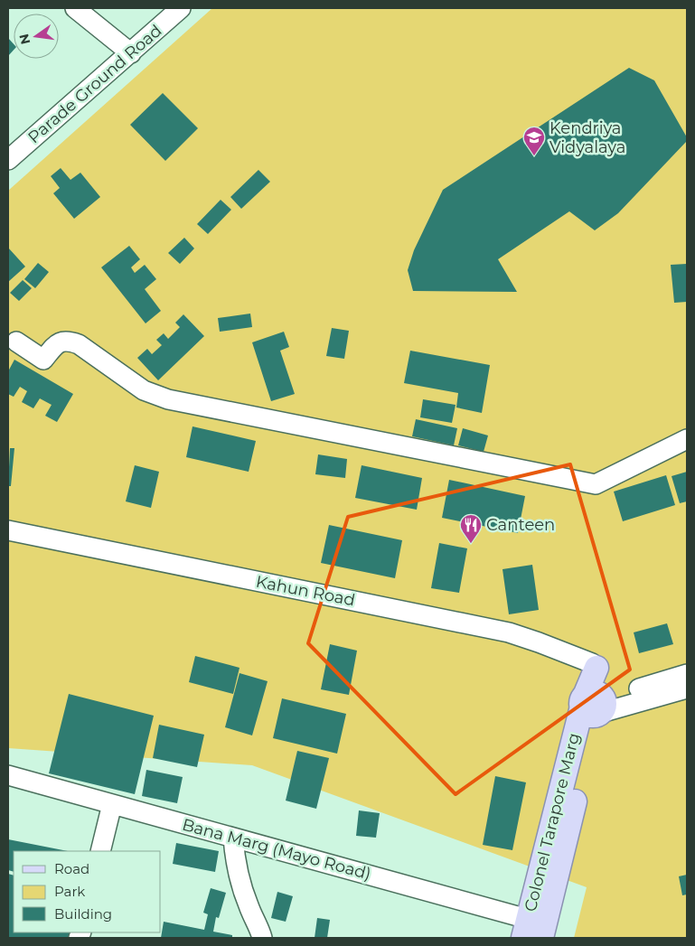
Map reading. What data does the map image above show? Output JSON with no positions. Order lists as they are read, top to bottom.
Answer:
{
  "streets": {
    "main road": ["Colonel Tarapore Marg"],
    "street": ["Parade Ground Road", "Kahun Road", "Bana Marg (Mayo Road)"]
  },
  "crossings": [
    ["Colonel Tarapore Marg", "Bana Marg (Mayo Road)"]
  ],
  "places": {
    "school or university": ["Kendriya Vidyalaya"],
    "restaurant": ["Canteen"]
  },
  "legend": ["Road", "Park", "Building"],
  "north": "left"
}
